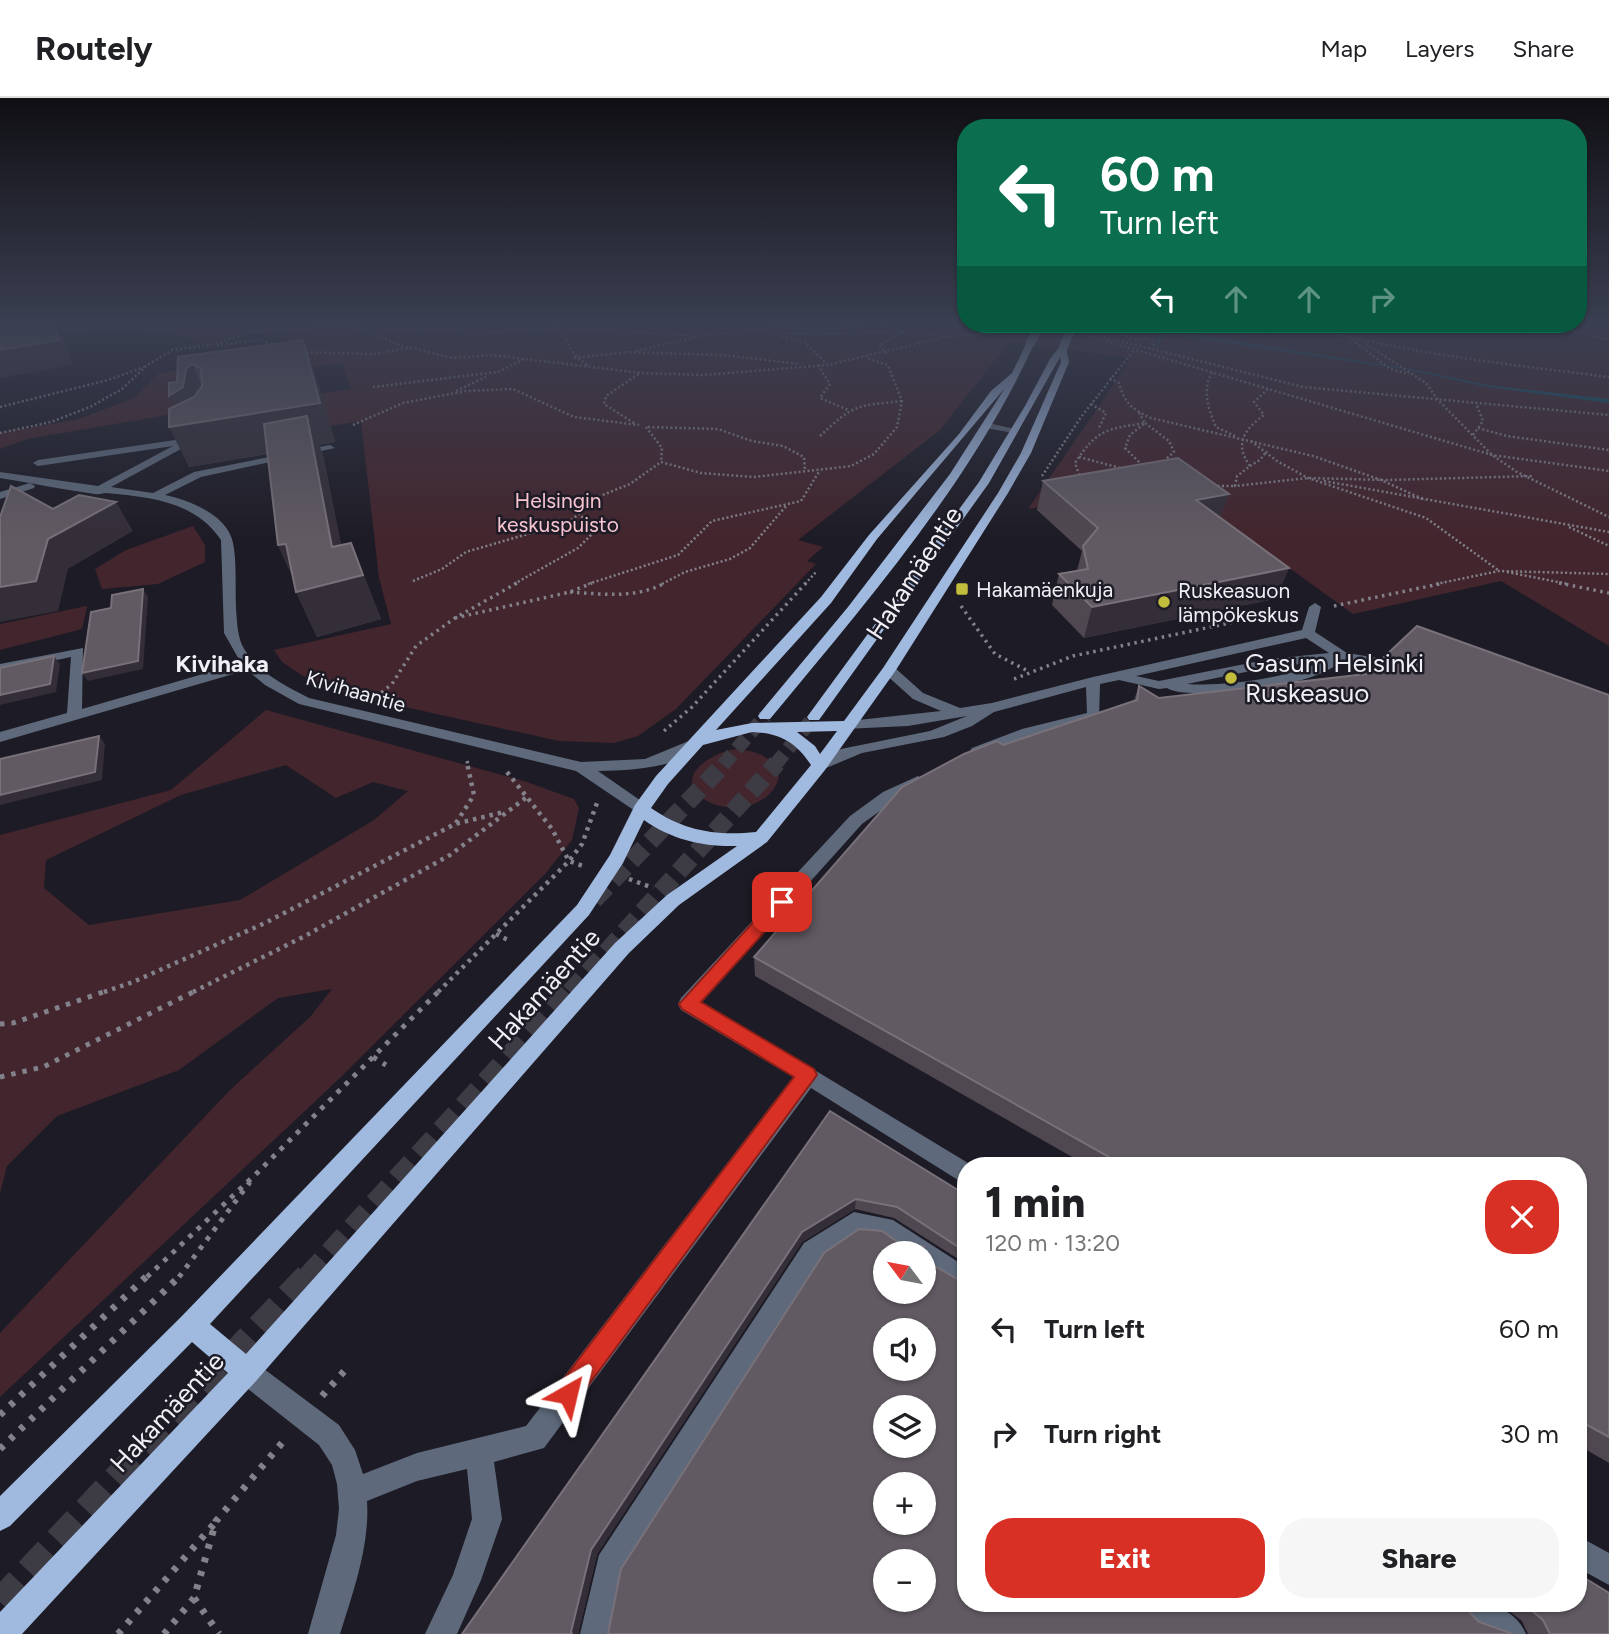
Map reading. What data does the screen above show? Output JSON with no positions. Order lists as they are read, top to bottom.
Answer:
{
  "streets": {
    "main road": ["Hakamäentie"],
    "street": ["Kivihaantie"]
  },
  "crossings": [
    ["Hakamäentie", "Kivihaantie"]
  ],
  "districts": ["Kivihaka"],
  "parks": ["Helsingin keskuspuisto"],
  "places": {
    "transit": ["Hakamäenkuja"],
    "other": ["Ruskeasuon lämpökeskus", "Gasum Helsinki Ruskeasuo"]
  },
  "north": "top left",
  "page": {
    "header": "Routely",
    "nav": ["Map", "Layers", "Share"],
    "turn": ["60 m", "Turn left"],
    "heading": ["1 min", "120 m · 13:20"],
    "map_buttons": ["+", "−"],
    "list": [
      {
        "name": "Turn left",
        "value": "60 m"
      },
      {
        "name": "Turn right",
        "value": "30 m"
      }
    ],
    "buttons": ["Exit", "Share"]
  }
}
